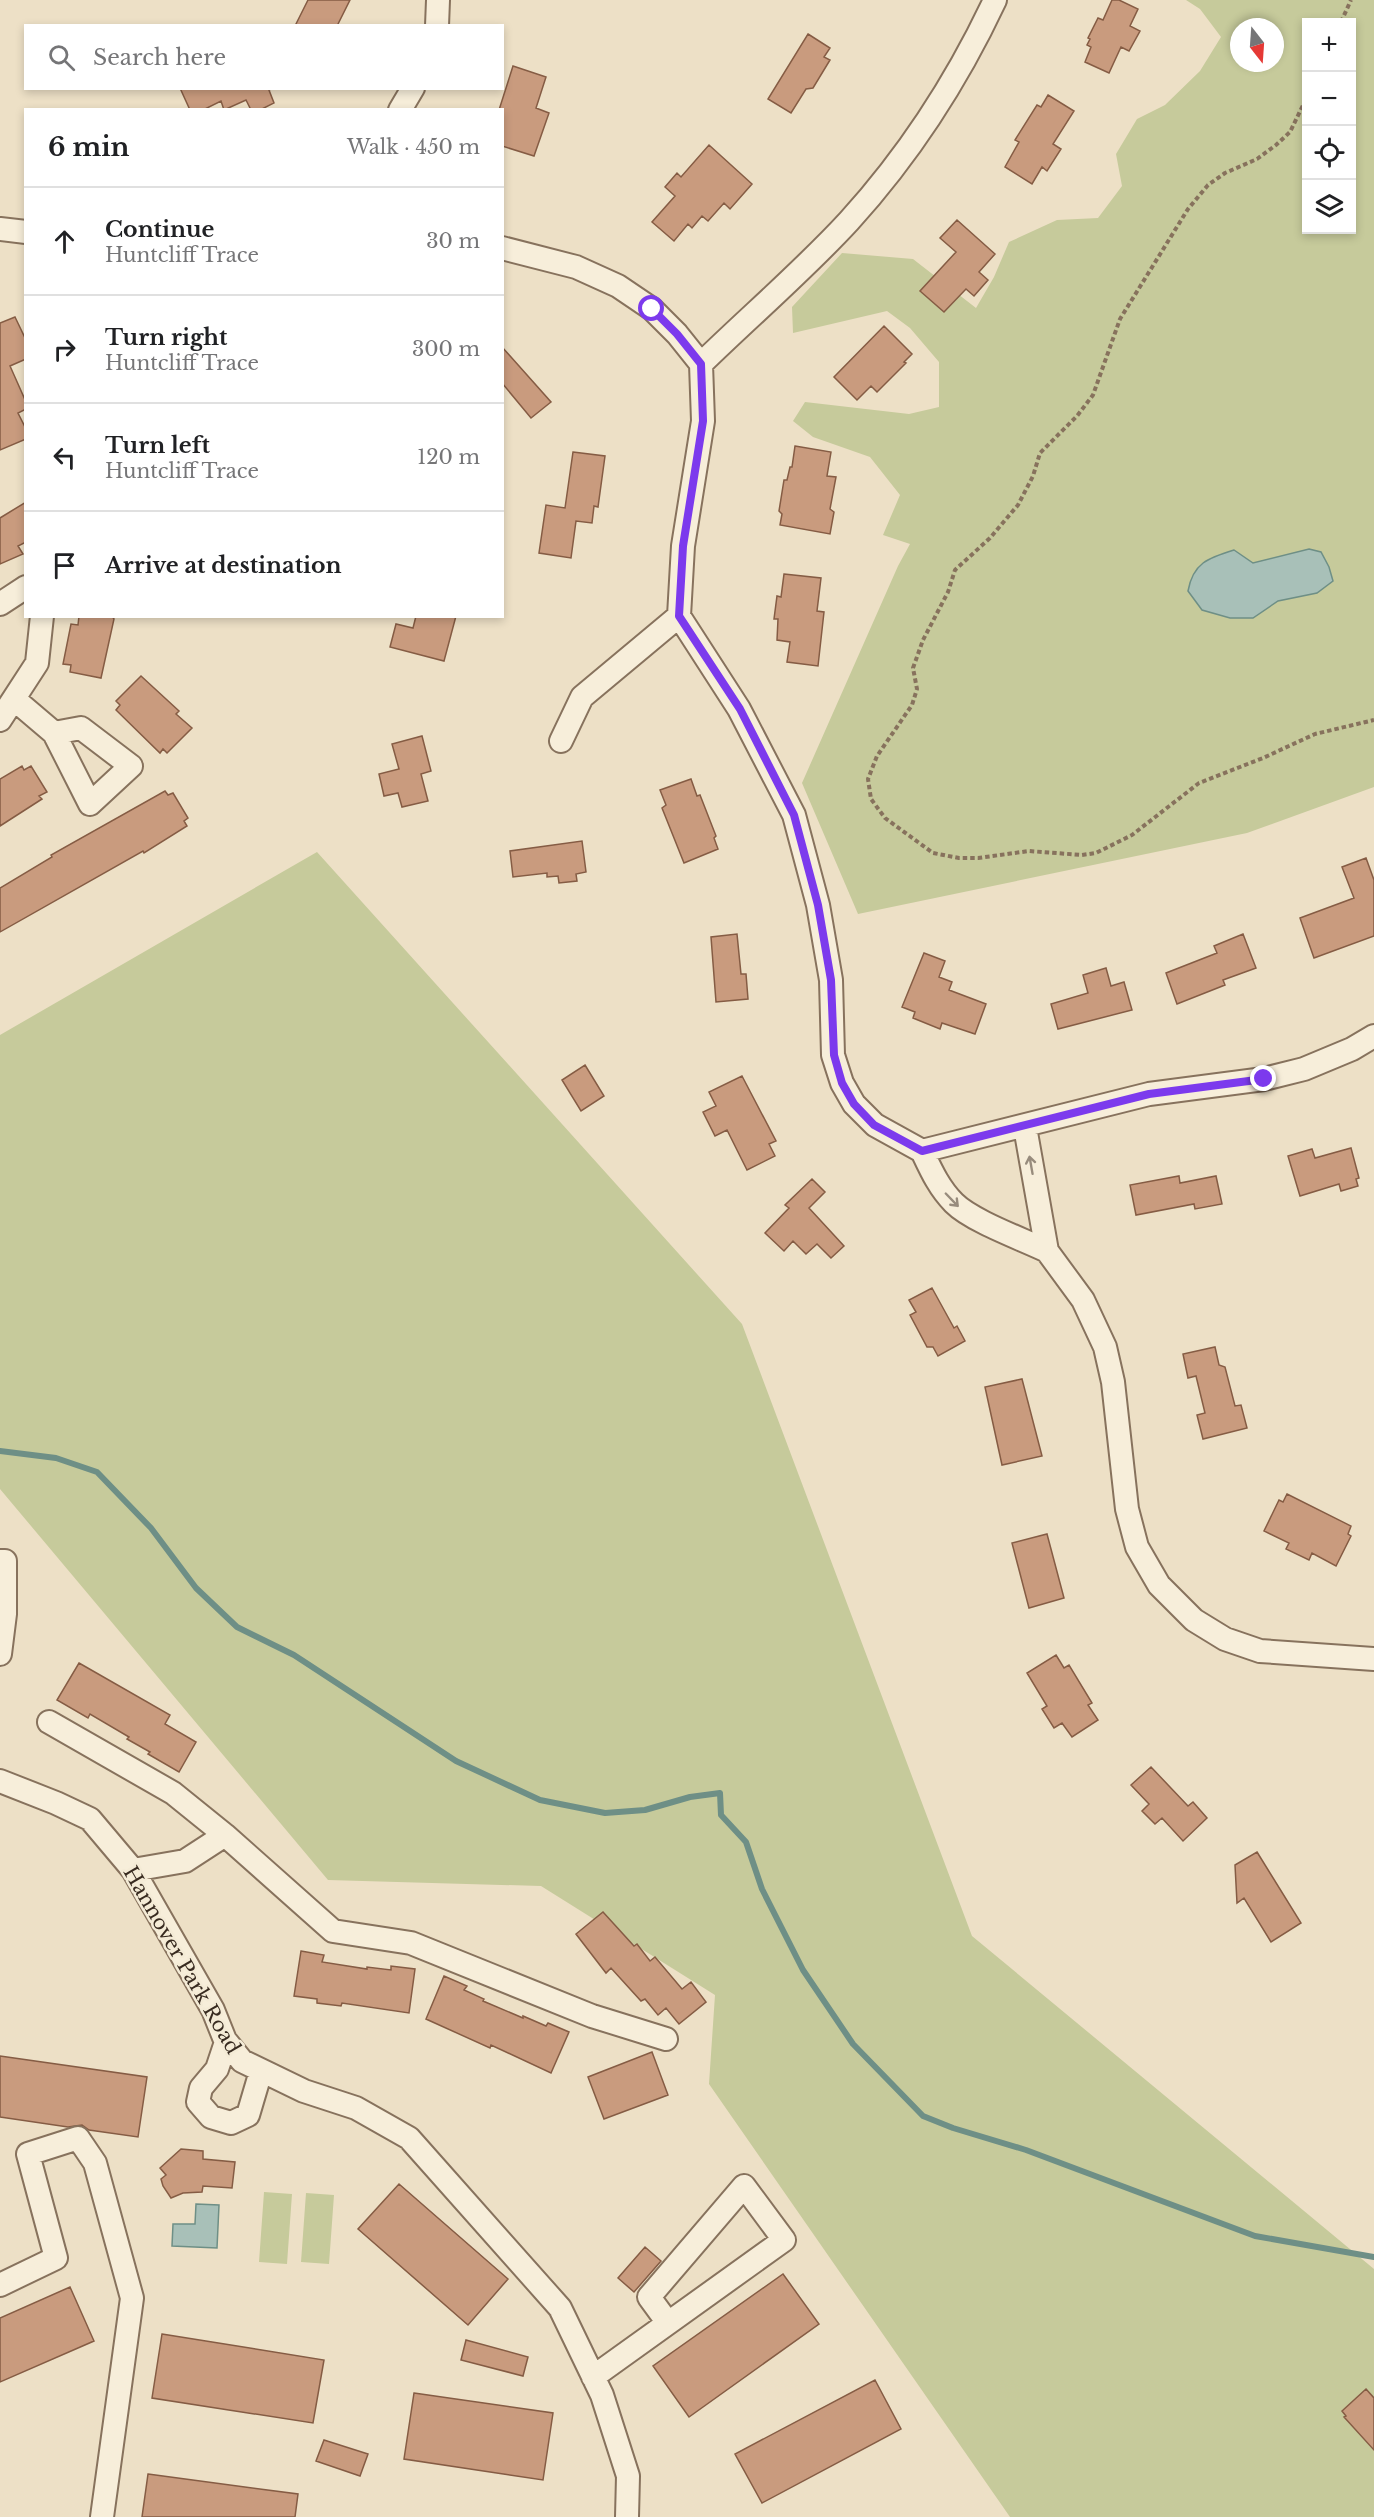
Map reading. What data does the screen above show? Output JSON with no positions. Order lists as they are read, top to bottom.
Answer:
{
  "streets": {
    "street": ["Hannover Park Road"]
  },
  "north": "bottom",
  "page": {
    "map_buttons": ["+", "−"],
    "search": "Search here",
    "heading": ["6 min", "Walk · 450 m"],
    "list": [
      ["Continue", "Huntcliff Trace", "30 m"],
      ["Turn right", "Huntcliff Trace", "300 m"],
      ["Turn left", "Huntcliff Trace", "120 m"],
      "Arrive at destination"
    ]
  }
}
